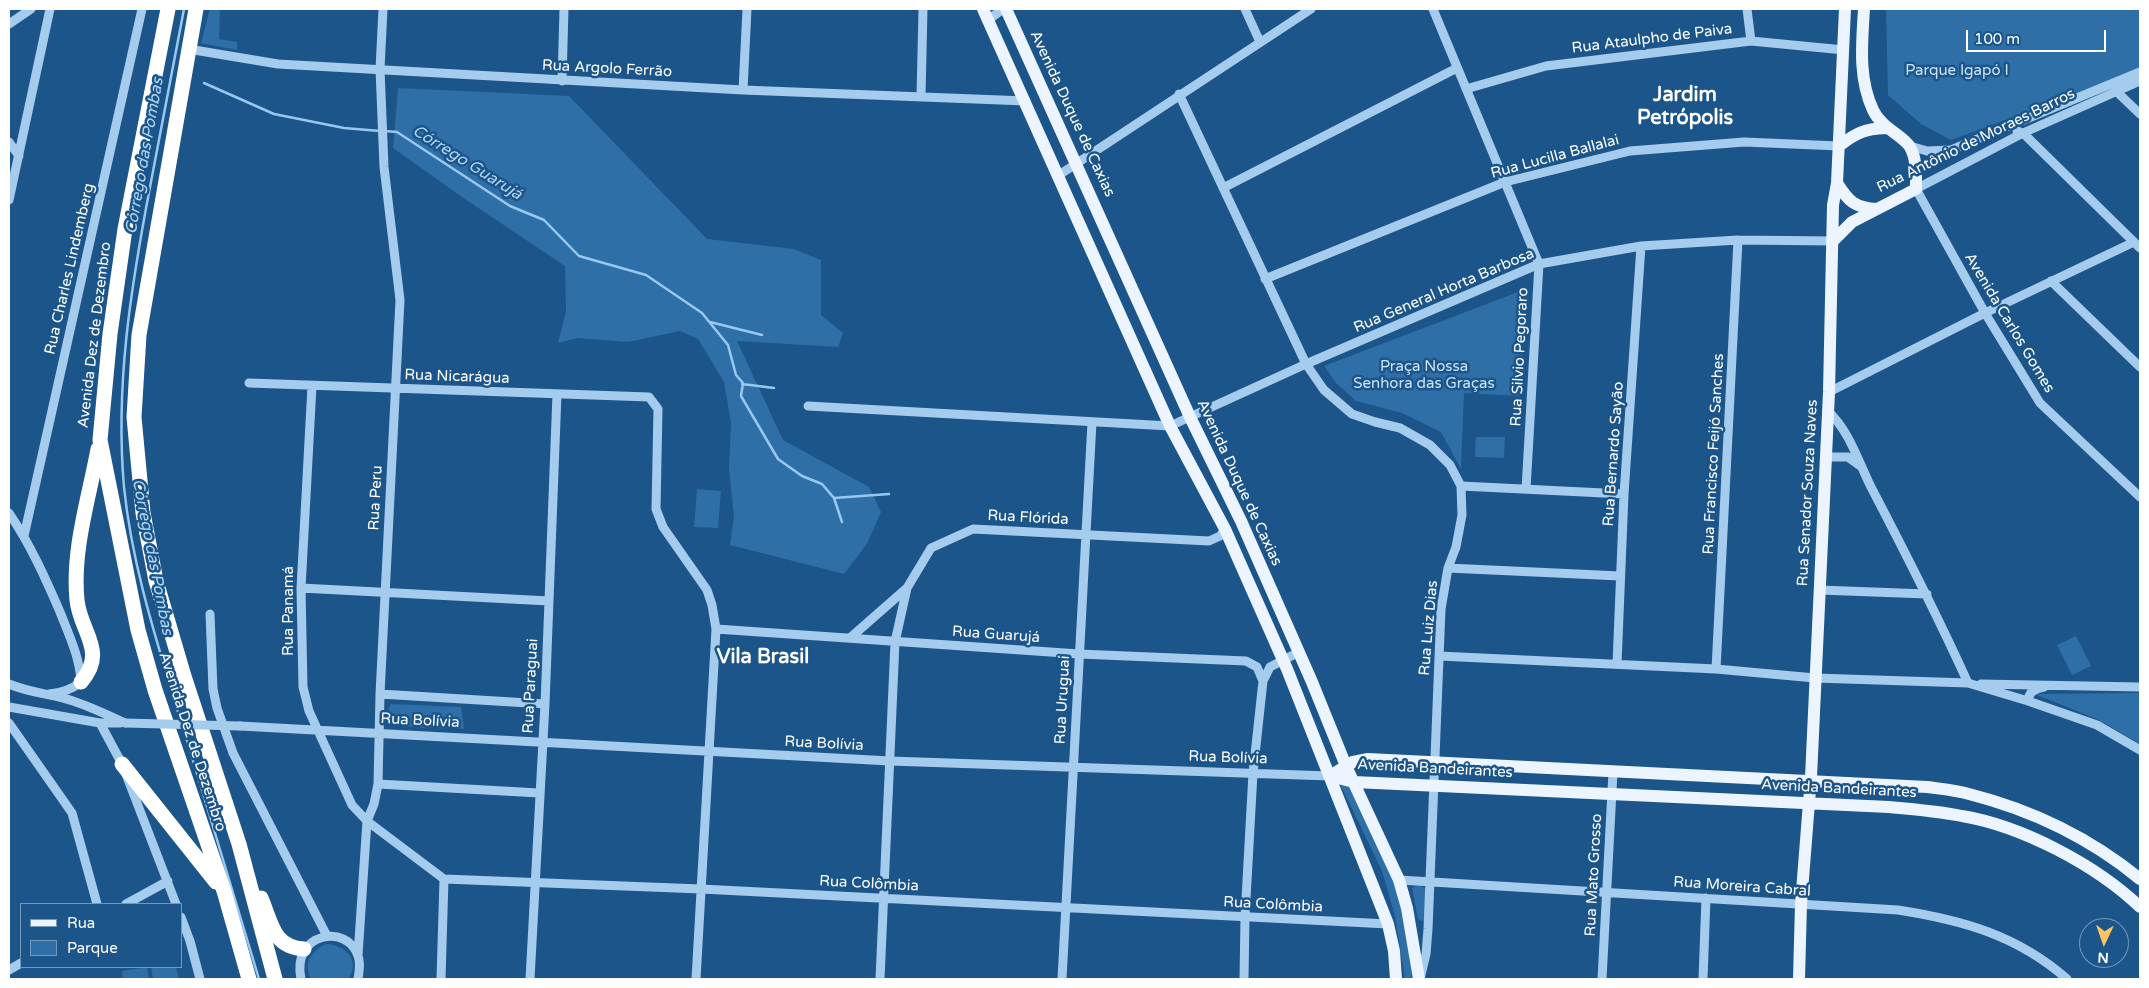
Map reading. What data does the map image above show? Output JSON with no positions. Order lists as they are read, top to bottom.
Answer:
{
  "streets": {
    "highway": ["Avenida Dez de Dezembro"],
    "main road": [
      "Avenida Duque de Caxias",
      "Rua Antônio de Moraes Barros",
      "Rua Senador Souza Naves",
      "Avenida Bandeirantes"
    ],
    "street": [
      "Rua Ataulpho de Paiva",
      "Rua Argolo Ferrão",
      "Rua Lucilla Ballalai",
      "Rua Charles Lindemberg",
      "Rua General Horta Barbosa",
      "Avenida Carlos Gomes",
      "Rua Silvio Pegoraro",
      "Rua Nicarágua",
      "Rua Bernardo Sayão",
      "Rua Francisco Feijó Sanches",
      "Rua Peru",
      "Rua Flórida",
      "Rua Panamá",
      "Rua Luiz Dias",
      "Rua Guarujá",
      "Rua Paraguai",
      "Rua Uruguai",
      "Rua Bolívia",
      "Rua Mato Grosso",
      "Rua Colômbia",
      "Rua Moreira Cabral"
    ]
  },
  "crossings": [
    ["Rua Ataulpho de Paiva", "Rua Silvio Pegoraro"],
    ["Rua Ataulpho de Paiva", "Rua Senador Souza Naves"],
    ["Rua Argolo Ferrão", "Avenida Dez de Dezembro"],
    ["Rua Argolo Ferrão", "Rua Peru"],
    ["Avenida Duque de Caxias", "Rua General Horta Barbosa"],
    ["Avenida Duque de Caxias", "Rua Luiz Dias"],
    ["Avenida Duque de Caxias", "Avenida Bandeirantes"],
    ["Avenida Duque de Caxias", "Rua Moreira Cabral"],
    ["Rua Antônio de Moraes Barros", "Rua Lucilla Ballalai"],
    ["Rua Antônio de Moraes Barros", "Rua General Horta Barbosa"],
    ["Rua Antônio de Moraes Barros", "Avenida Carlos Gomes"],
    ["Rua Antônio de Moraes Barros", "Rua Senador Souza Naves"],
    ["Rua Lucilla Ballalai", "Avenida Carlos Gomes"],
    ["Rua Lucilla Ballalai", "Rua Silvio Pegoraro"],
    ["Rua Lucilla Ballalai", "Rua Senador Souza Naves"],
    ["Rua Lucilla Ballalai", "Rua Luiz Dias"],
    ["Rua General Horta Barbosa", "Rua Silvio Pegoraro"],
    ["Rua General Horta Barbosa", "Rua Bernardo Sayão"],
    ["Rua General Horta Barbosa", "Rua Francisco Feijó Sanches"],
    ["Rua General Horta Barbosa", "Rua Senador Souza Naves"],
    ["Rua General Horta Barbosa", "Rua Luiz Dias"],
    ["Avenida Carlos Gomes", "Rua Senador Souza Naves"],
    ["Rua Nicarágua", "Rua Peru"],
    ["Rua Nicarágua", "Rua Panamá"],
    ["Rua Nicarágua", "Rua Guarujá"],
    ["Rua Nicarágua", "Rua Paraguai"],
    ["Rua Senador Souza Naves", "Avenida Bandeirantes"],
    ["Rua Senador Souza Naves", "Rua Moreira Cabral"],
    ["Rua Peru", "Rua Panamá"],
    ["Rua Peru", "Rua Bolívia"],
    ["Rua Flórida", "Rua Guarujá"],
    ["Rua Flórida", "Rua Uruguai"],
    ["Rua Flórida", "Rua Bolívia"],
    ["Rua Flórida", "Rua Colômbia"],
    ["Rua Panamá", "Rua Bolívia"],
    ["Rua Luiz Dias", "Avenida Bandeirantes"],
    ["Rua Luiz Dias", "Rua Moreira Cabral"],
    ["Rua Guarujá", "Rua Uruguai"],
    ["Rua Paraguai", "Rua Bolívia"],
    ["Rua Paraguai", "Rua Colômbia"],
    ["Rua Uruguai", "Rua Bolívia"],
    ["Rua Uruguai", "Rua Colômbia"],
    ["Rua Bolívia", "Avenida Bandeirantes"],
    ["Avenida Bandeirantes", "Rua Mato Grosso"],
    ["Rua Mato Grosso", "Rua Moreira Cabral"]
  ],
  "districts": ["Jardim Petrópolis", "Vila Brasil"],
  "water": ["Córrego das Pombas", "Córrego Guarujá"],
  "parks": ["Parque Igapó I", "Praça Nossa Senhora das Graças"],
  "legend": ["Rua", "Parque"],
  "scale_bar": "100 m",
  "north": "bottom"
}
